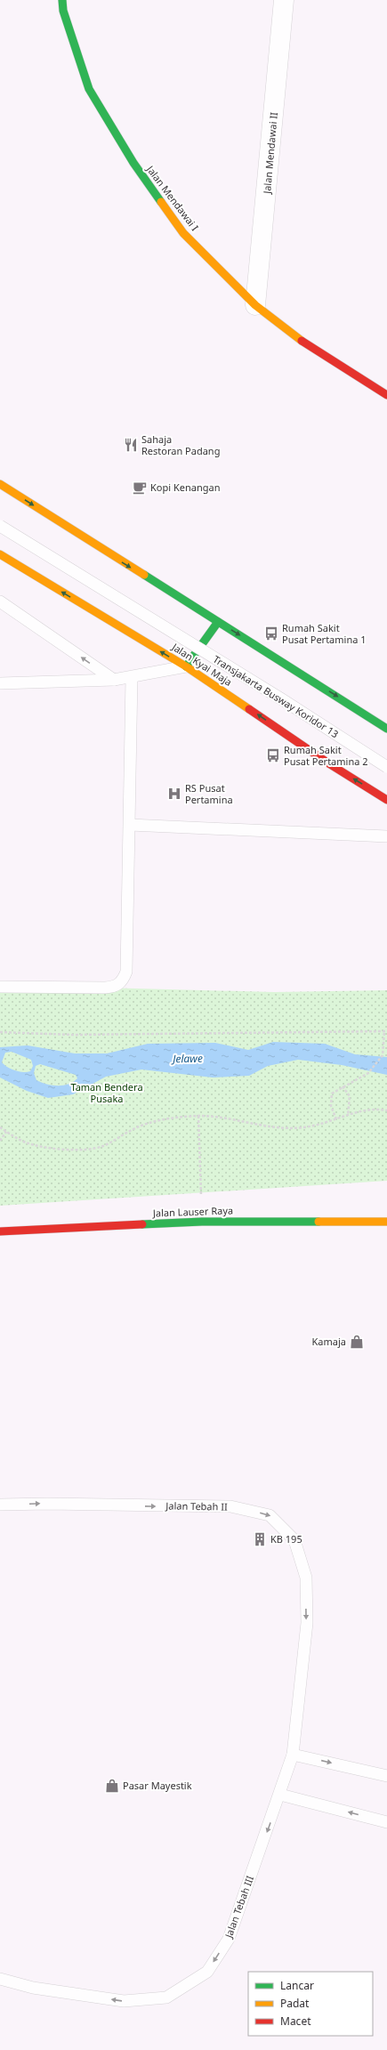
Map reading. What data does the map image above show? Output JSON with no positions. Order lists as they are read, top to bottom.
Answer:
{
  "streets": {
    "main road": ["Jalan Mendawai I", "Jalan Kyai Maja", "Jalan Lauser Raya"],
    "street": ["Jalan Mendawai II"],
    "lane": ["Transjakarta Busway Koridor 13", "Jalan Tebah II", "Jalan Tebah III"]
  },
  "crossings": [
    ["Jalan Mendawai II", "Jalan Mendawai I"],
    ["Jalan Tebah II", "Jalan Tebah III"]
  ],
  "one_way": ["Jalan Tebah III"],
  "water": ["Jelawe"],
  "parks": ["Taman Bendera Pusaka"],
  "places": {
    "restaurant": ["Sahaja Restoran Padang"],
    "cafe": ["Kopi Kenangan"],
    "bus stop": ["Rumah Sakit Pusat Pertamina 1", "Rumah Sakit Pusat Pertamina 2"],
    "hospital": ["RS Pusat Pertamina"],
    "shop": ["Kamaja", "Pasar Mayestik"],
    "building": ["KB 195"]
  },
  "legend": ["Lancar", "Padat", "Macet"]
}
